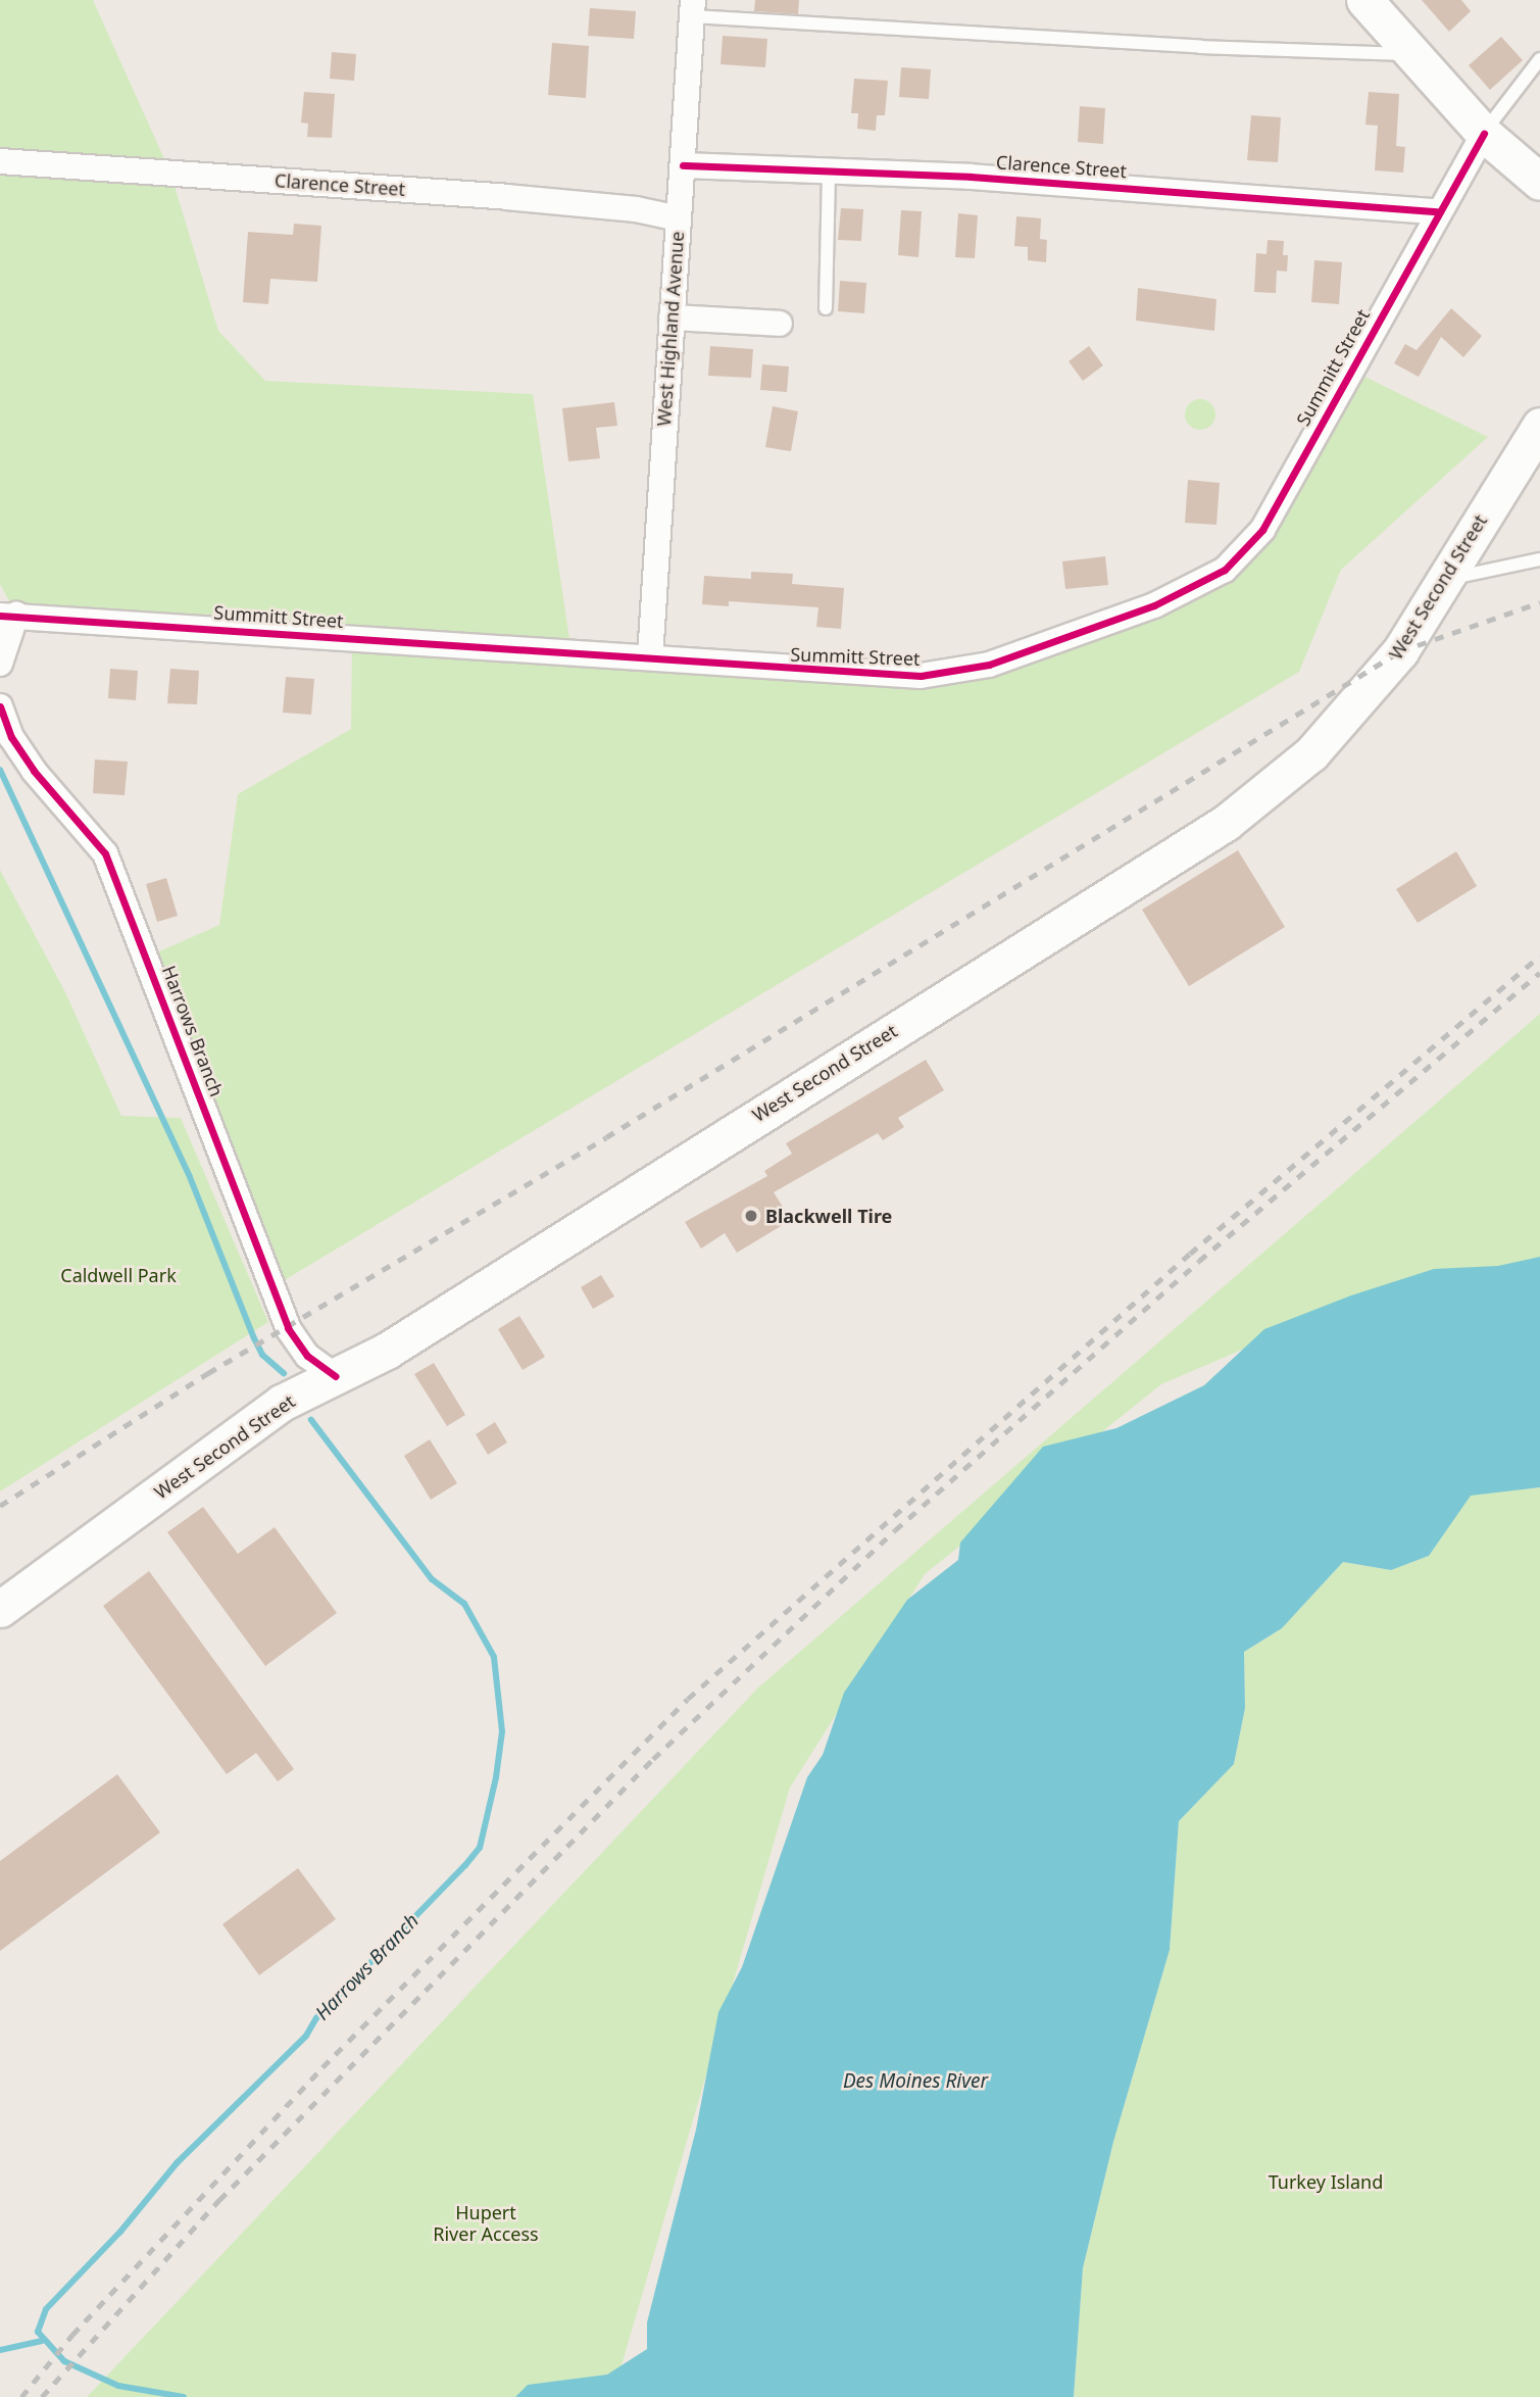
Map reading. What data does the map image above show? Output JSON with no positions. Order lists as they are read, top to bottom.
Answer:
{
  "streets": {
    "main road": ["West Second Street"],
    "street": [
      "Clarence Street",
      "West Highland Avenue",
      "Summitt Street",
      "Harrows Branch"
    ]
  },
  "crossings": [
    ["Clarence Street", "West Highland Avenue"],
    ["Clarence Street", "Summitt Street"],
    ["West Highland Avenue", "Summitt Street"],
    ["West Second Street", "Harrows Branch"]
  ],
  "water": ["Harrows Branch", "Des Moines River"],
  "parks": ["Caldwell Park", "Turkey Island", "Hupert River Access"],
  "places": ["Blackwell Tire"]
}
